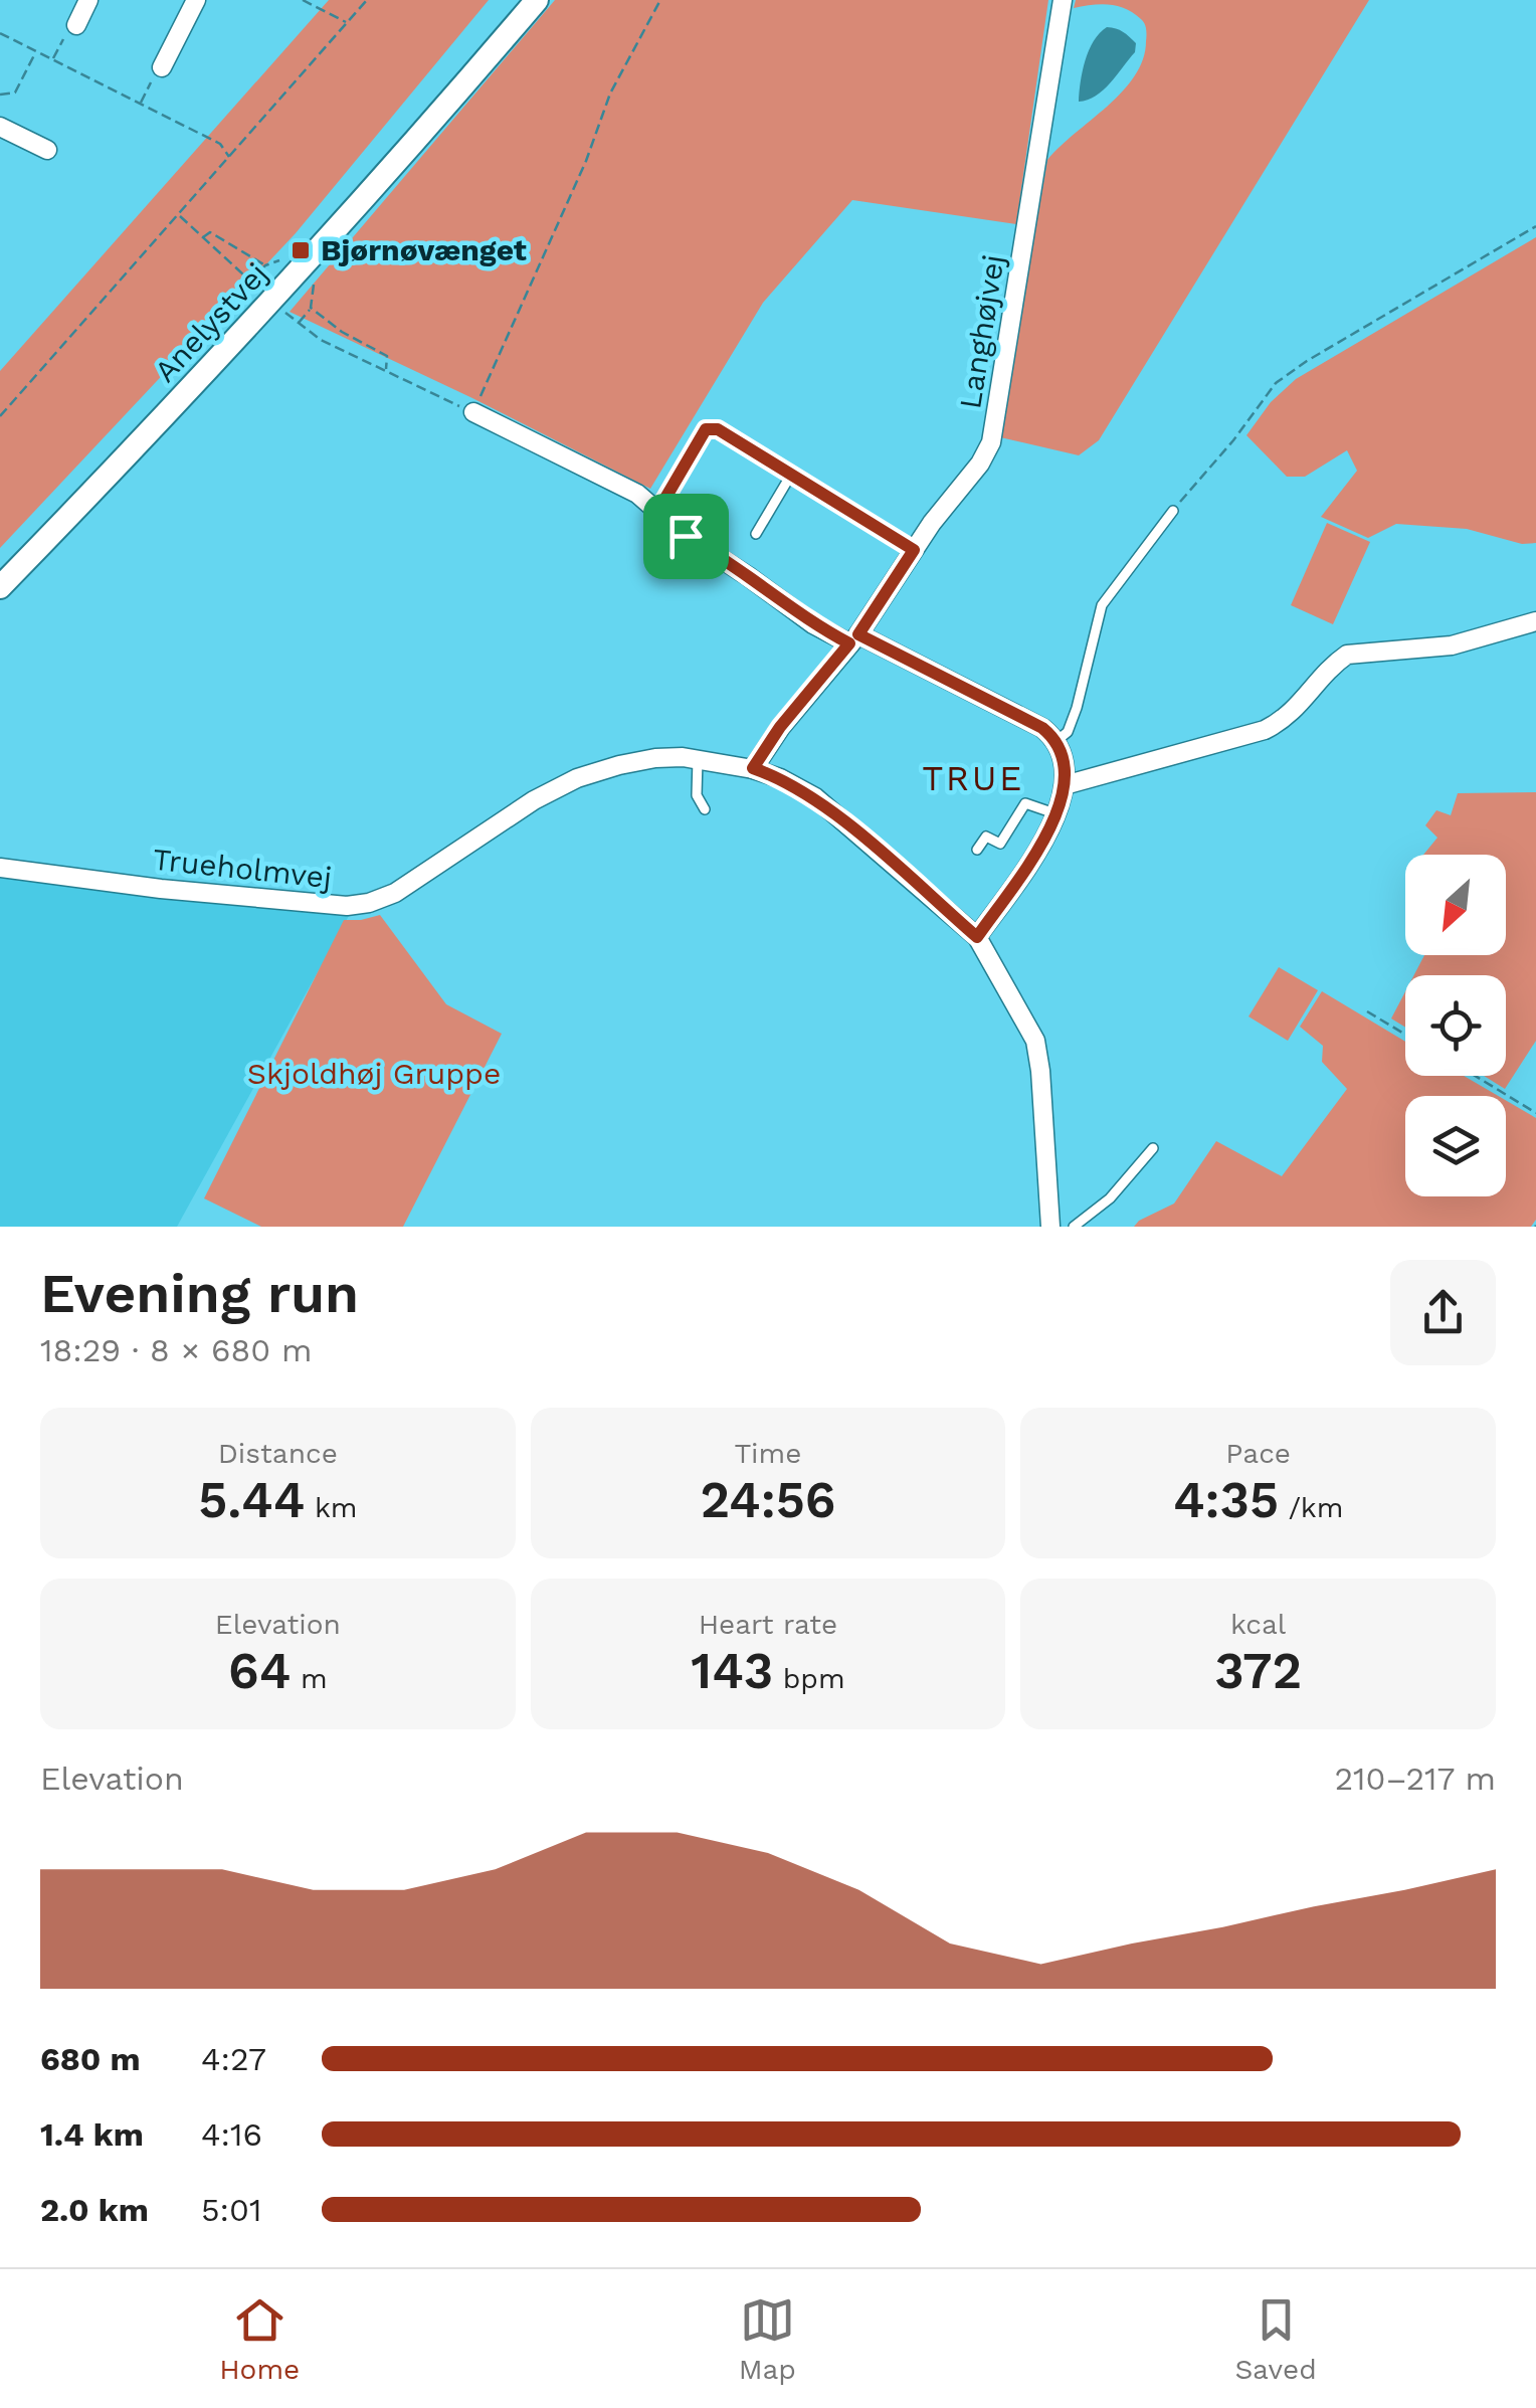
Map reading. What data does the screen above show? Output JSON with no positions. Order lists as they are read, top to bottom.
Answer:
{
  "streets": {
    "street": ["Anelystvej", "Langhøjvej", "Trueholmvej"]
  },
  "crossings": [
    ["Langhøjvej", "Trueholmvej"]
  ],
  "districts": ["TRUE"],
  "parks": ["Skjoldhøj Gruppe"],
  "places": {
    "transit": ["Bjørnøvænget"]
  },
  "north": "bottom left",
  "page": {
    "heading": ["Evening run", "18:29 · 8 × 680 m"],
    "stats": [
      ["Distance", "5.44 km"],
      ["Time", "24:56"],
      ["Pace", "4:35 /km"],
      ["Elevation", "64 m"],
      ["Heart rate", "143 bpm"],
      ["kcal", "372"]
    ],
    "chart": ["Elevation", "210–217 m"],
    "list": [
      {
        "name": "680 m",
        "note": "4:27"
      },
      {
        "name": "1.4 km",
        "note": "4:16"
      },
      {
        "name": "2.0 km",
        "note": "5:01"
      }
    ],
    "tabs": ["Home", "Map", "Saved"]
  }
}
